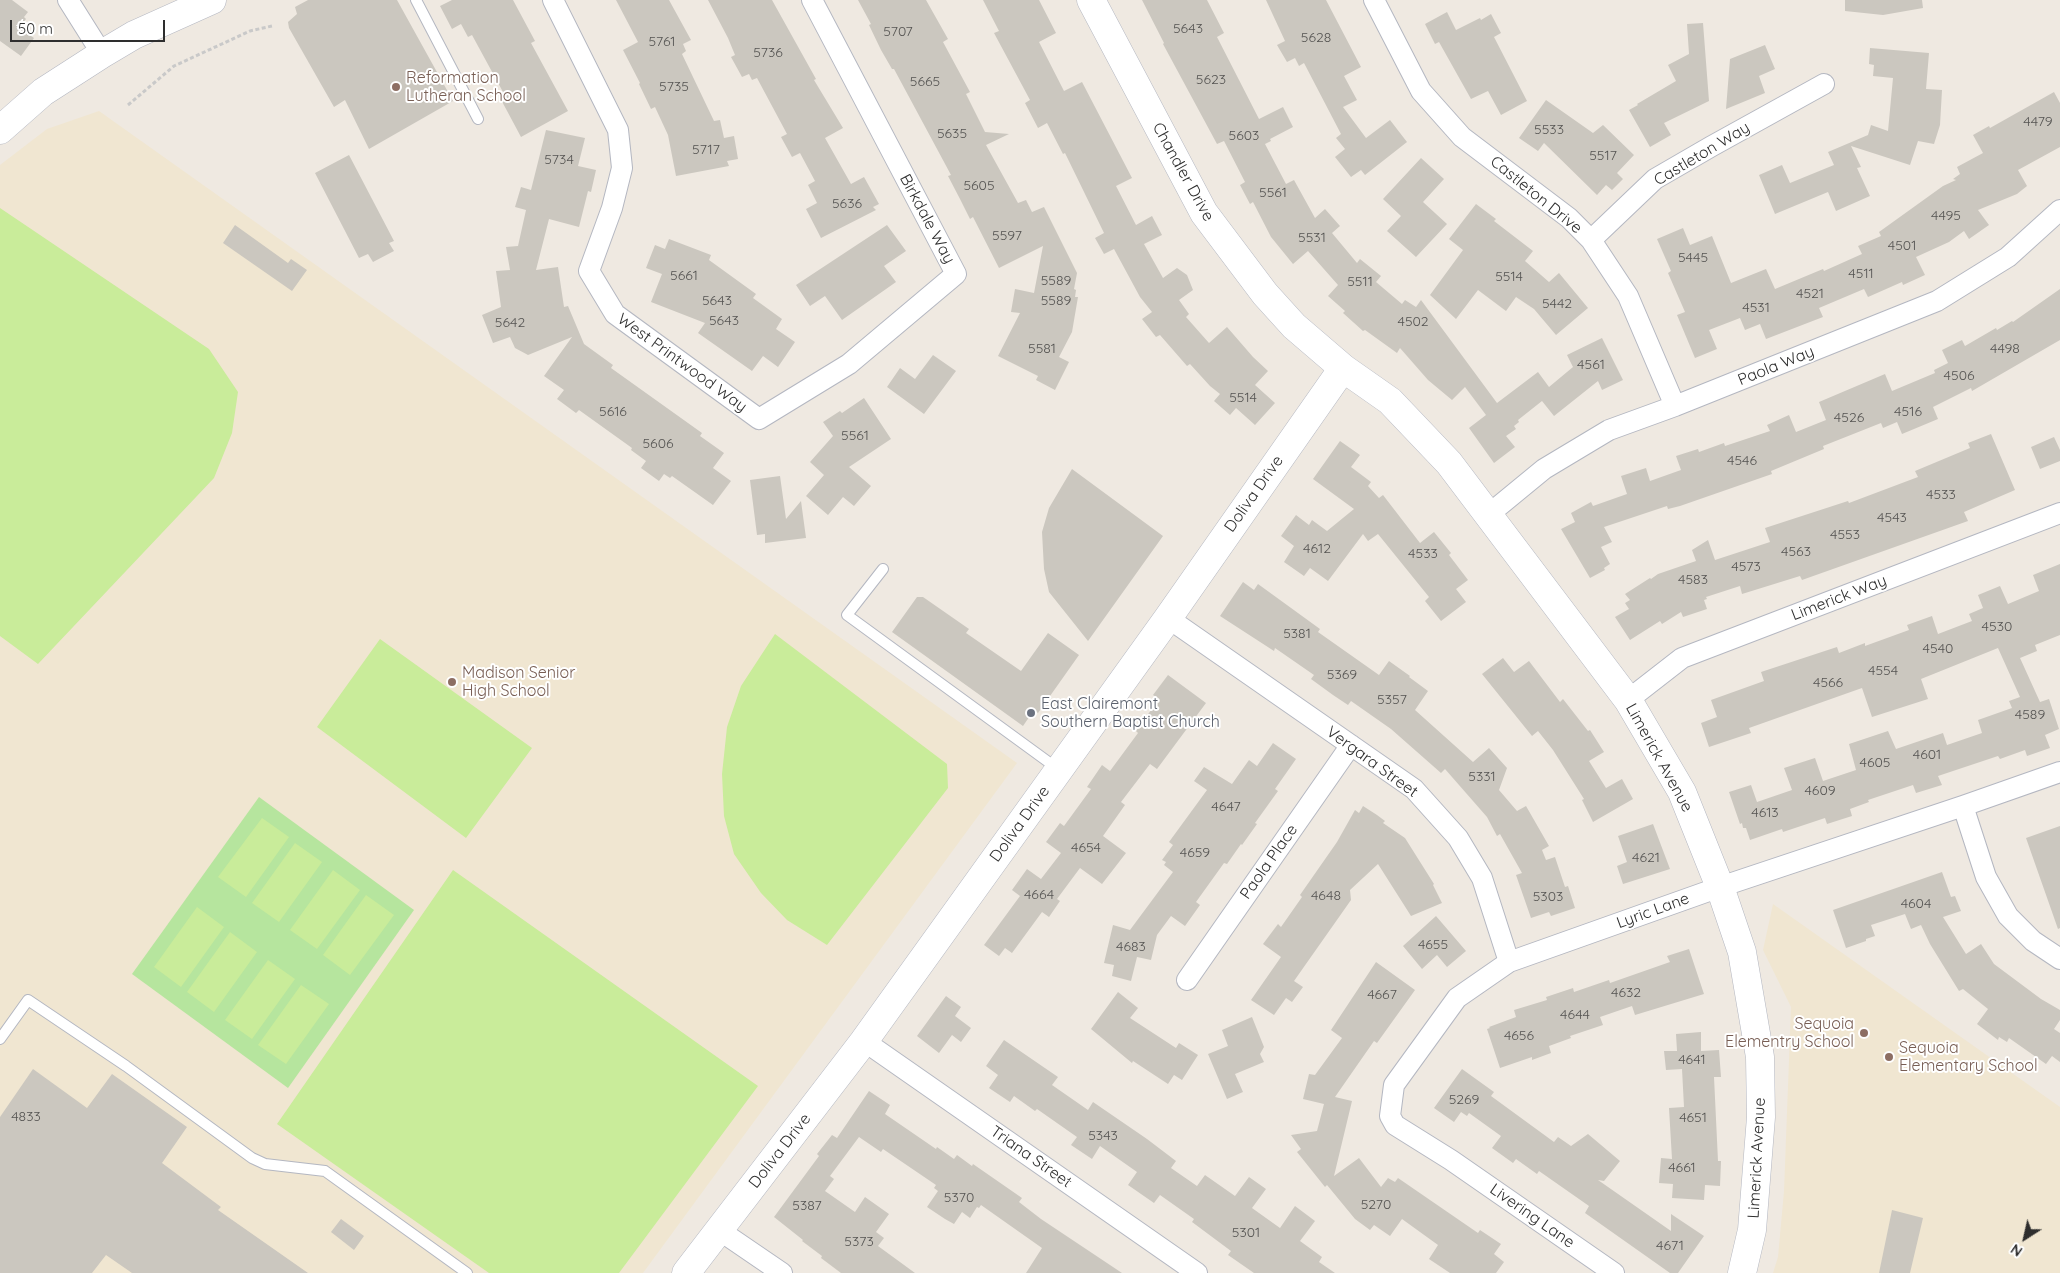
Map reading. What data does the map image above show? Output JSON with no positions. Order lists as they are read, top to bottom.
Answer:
{
  "streets": {
    "main road": ["Chandler Drive", "Doliva Drive", "Limerick Avenue"],
    "street": [
      "Castleton Way",
      "Castleton Drive",
      "Birkdale Way",
      "West Printwood Way",
      "Paola Way",
      "Limerick Way",
      "Vergara Street",
      "Paola Place",
      "Lyric Lane",
      "Triana Street",
      "Livering Lane"
    ]
  },
  "crossings": [
    ["Castleton Way", "Castleton Drive"],
    ["Chandler Drive", "Doliva Drive"],
    ["Chandler Drive", "Limerick Avenue"],
    ["Castleton Drive", "Paola Way"],
    ["Birkdale Way", "West Printwood Way"],
    ["Paola Way", "Limerick Avenue"],
    ["Doliva Drive", "Limerick Avenue"],
    ["Doliva Drive", "Vergara Street"],
    ["Doliva Drive", "Triana Street"],
    ["Limerick Way", "Limerick Avenue"],
    ["Limerick Avenue", "Lyric Lane"],
    ["Vergara Street", "Paola Place"],
    ["Vergara Street", "Lyric Lane"],
    ["Lyric Lane", "Livering Lane"]
  ],
  "places": [
    "Reformation Lutheran School",
    "Madison Senior High School",
    "East Clairemont Southern Baptist Church",
    "Sequoia Elementry School",
    "Sequoia Elementary School"
  ],
  "house_numbers": [
    "5643",
    "5707",
    "5628",
    "5761",
    "5736",
    "5623",
    "5665",
    "5735",
    "4479",
    "5533",
    "5635",
    "5603",
    "5717",
    "5517",
    "5734",
    "5605",
    "5561",
    "5636",
    "4495",
    "5597",
    "5531",
    "4501",
    "5445",
    "4511",
    "5661",
    "5514",
    "5589",
    "5511",
    "4521",
    "5643",
    "5589",
    "5442",
    "4531",
    "5643",
    "4502",
    "5642",
    "5581",
    "4498",
    "4561",
    "4506",
    "5514",
    "5616",
    "4516",
    "4526",
    "5561",
    "5606",
    "4546",
    "4533",
    "4543",
    "4553",
    "4612",
    "4563",
    "4533",
    "4573",
    "4583",
    "4530",
    "5381",
    "4540",
    "4554",
    "5369",
    "4566",
    "5357",
    "4589",
    "4601",
    "4605",
    "5331",
    "4609",
    "4647",
    "4613",
    "4654",
    "4659",
    "4621",
    "4664",
    "4648",
    "5303",
    "4604",
    "4655",
    "4683",
    "4632",
    "4667",
    "4644",
    "4656",
    "4641",
    "5269",
    "4833",
    "4651",
    "5343",
    "4661",
    "5370",
    "5270",
    "5387",
    "5301",
    "5373",
    "4671"
  ],
  "scale_bar": "50 m",
  "north": "bottom left"
}
